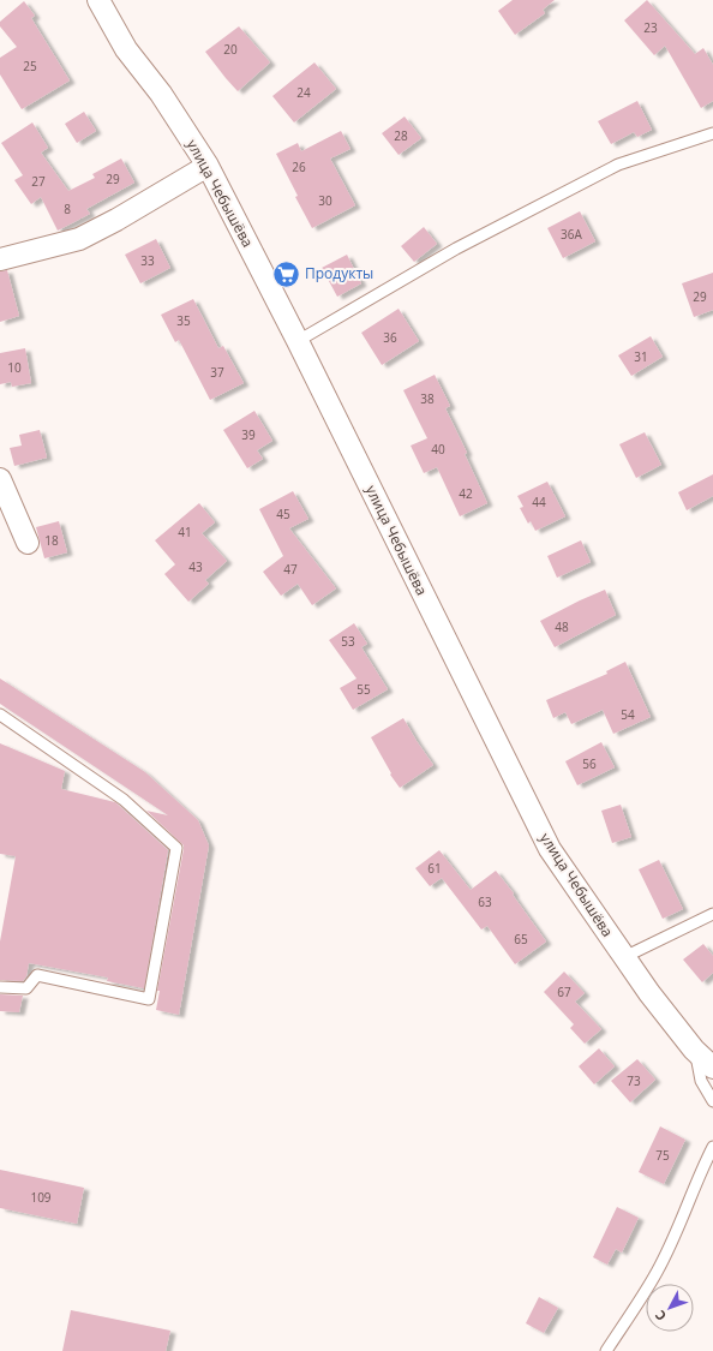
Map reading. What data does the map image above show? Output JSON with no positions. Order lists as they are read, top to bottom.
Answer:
{
  "streets": {
    "street": ["улица Чебышёва"]
  },
  "places": {
    "supermarket": ["Продукты"]
  },
  "house_numbers": [
    "23",
    "20",
    "25",
    "24",
    "28",
    "26",
    "29",
    "27",
    "30",
    "8",
    "36А",
    "33",
    "29",
    "35",
    "36",
    "31",
    "10",
    "37",
    "38",
    "39",
    "40",
    "42",
    "44",
    "45",
    "41",
    "18",
    "43",
    "47",
    "48",
    "53",
    "55",
    "54",
    "56",
    "61",
    "63",
    "65",
    "67",
    "73",
    "75",
    "109"
  ],
  "north": "bottom left"
}
